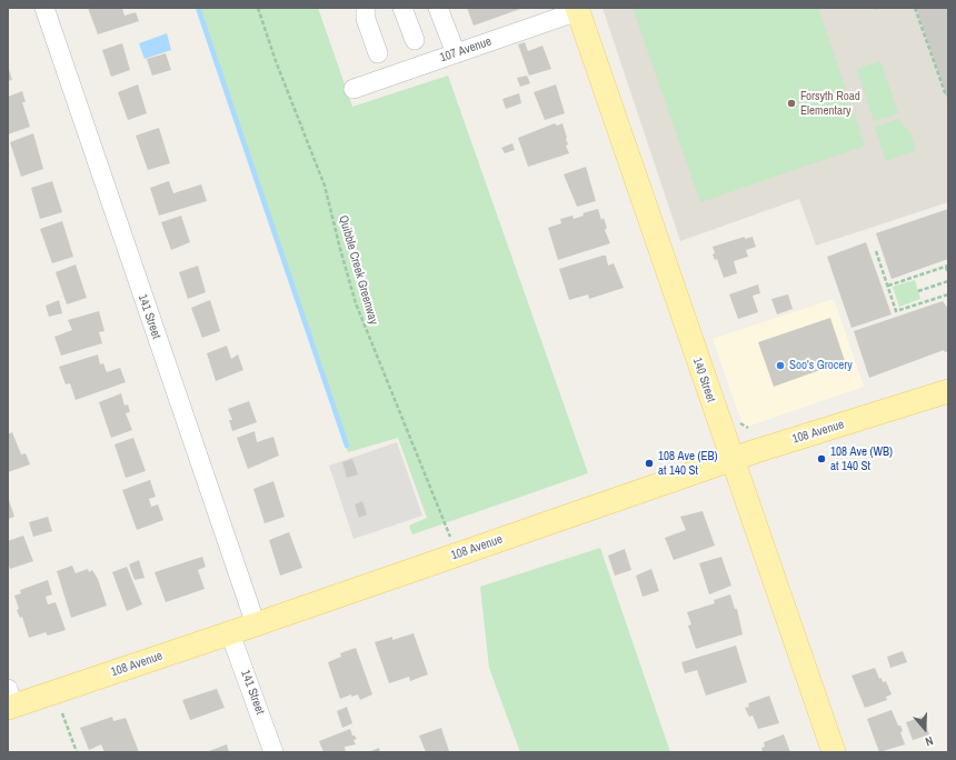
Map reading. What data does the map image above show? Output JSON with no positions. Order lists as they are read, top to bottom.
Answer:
{
  "streets": {
    "main road": ["140 Street", "108 Avenue"],
    "street": ["107 Avenue", "141 Street"],
    "path": ["Quibble Creek Greenway"]
  },
  "crossings": [
    ["107 Avenue", "140 Street"],
    ["141 Street", "108 Avenue"],
    ["140 Street", "108 Avenue"]
  ],
  "places": [
    "Forsyth Road Elementary",
    "Soo's Grocery",
    "108 Ave (WB) at 140 St",
    "108 Ave (EB) at 140 St"
  ],
  "north": "bottom"
}
